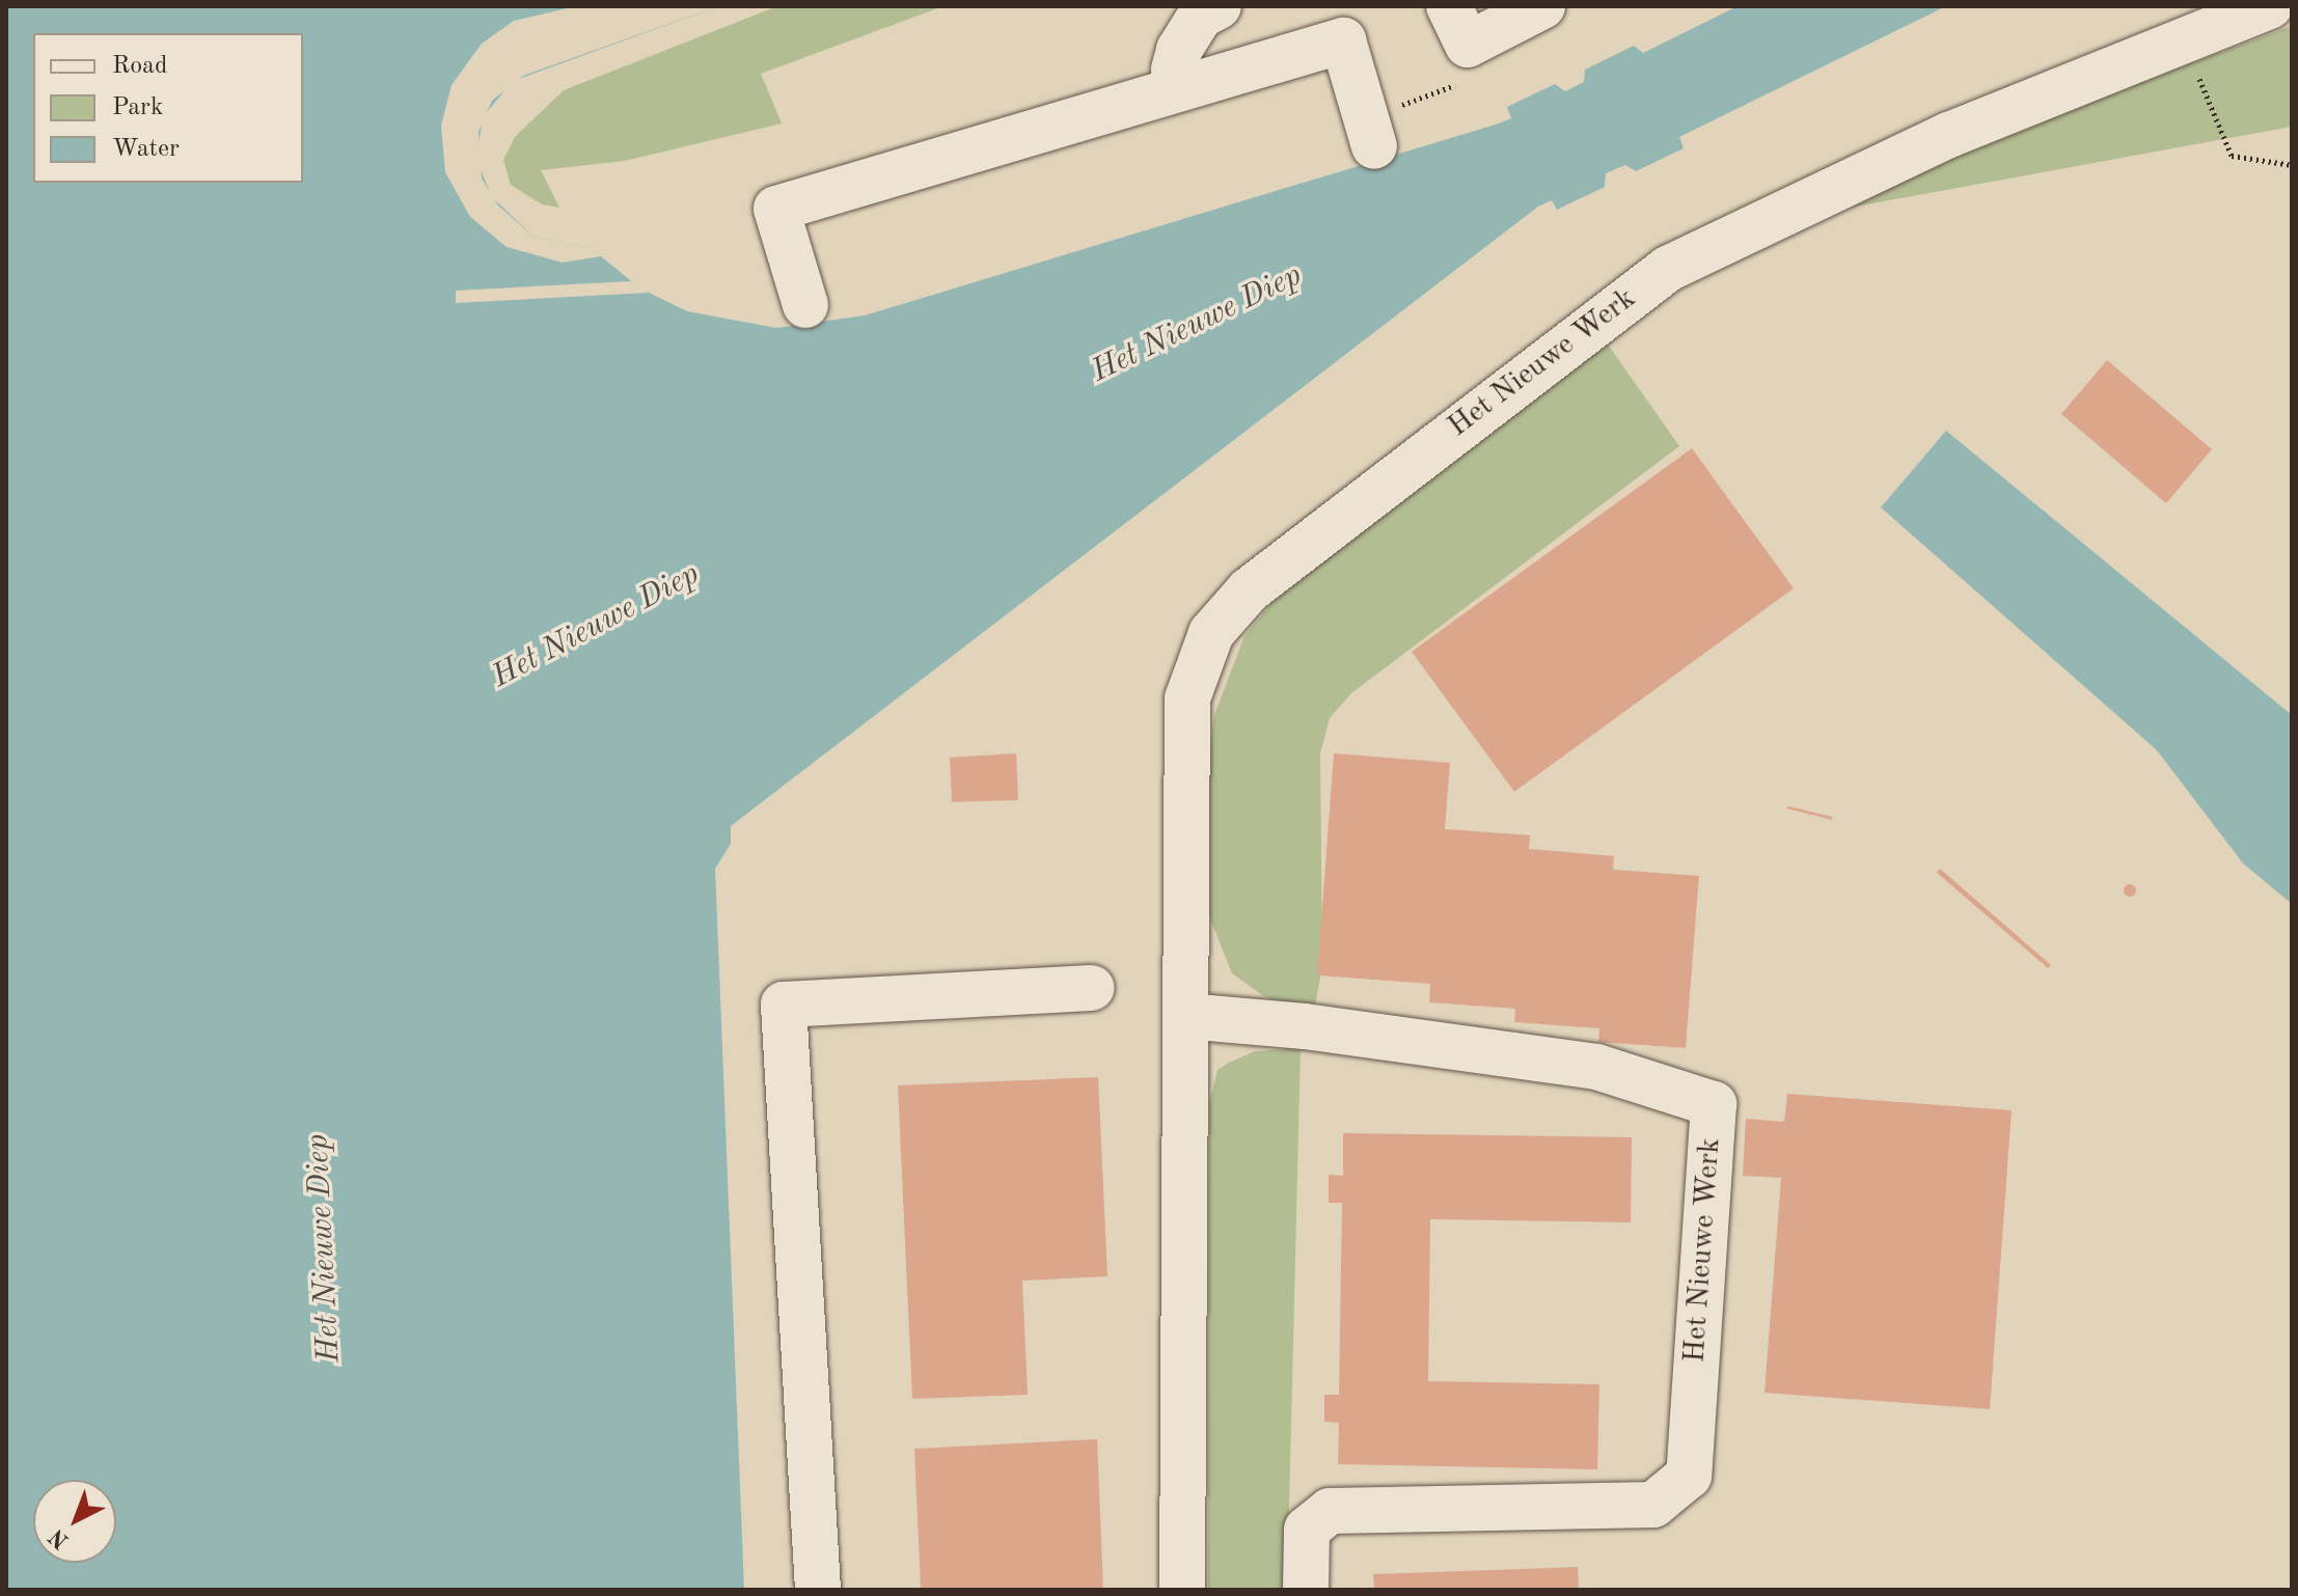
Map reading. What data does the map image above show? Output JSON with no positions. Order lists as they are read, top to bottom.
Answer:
{
  "streets": {
    "street": ["Het Nieuwe Werk"]
  },
  "water": ["Het Nieuwe Diep"],
  "legend": ["Road", "Park", "Water"],
  "north": "bottom left"
}
